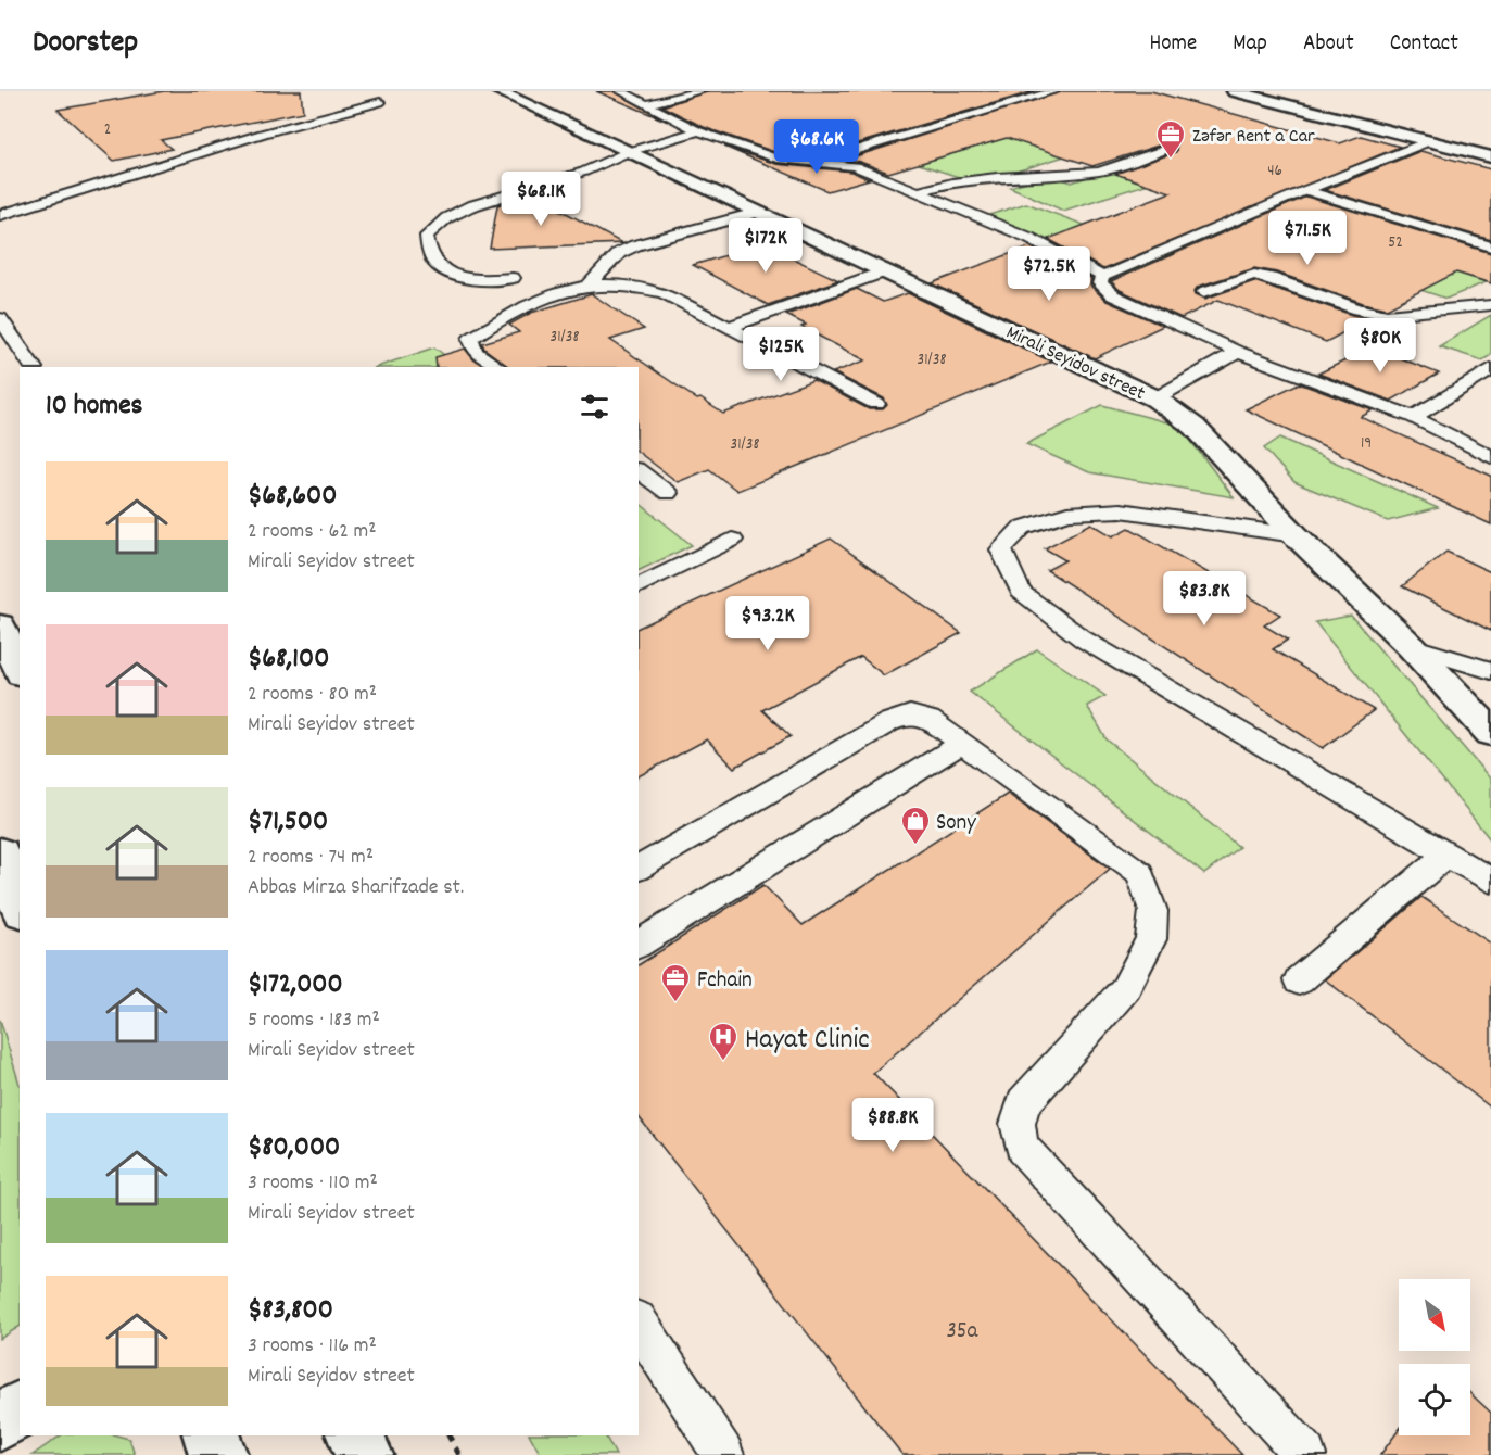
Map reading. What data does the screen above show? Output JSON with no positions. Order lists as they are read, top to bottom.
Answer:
{
  "streets": {
    "street": ["Mirali Seyidov street"]
  },
  "places": {
    "office": ["Zəfər Rent a Car", "Fchain"],
    "shop": ["Sony"],
    "hospital": ["Hayat Clinic"]
  },
  "house_numbers": [
    "2",
    "46",
    "52",
    "31/38",
    "31/38",
    "19",
    "31/38",
    "35a"
  ],
  "north": "bottom right",
  "page": {
    "header": "Doorstep",
    "nav": [
      "Home",
      "Map",
      "About",
      "Contact"
    ],
    "price": [
      "$68.6K",
      "$68.1K",
      "$71.5K",
      "$172K",
      "$72.5K",
      "$80K",
      "$125K",
      "$83.8K",
      "$93.2K",
      "$88.8K"
    ],
    "heading": "10 homes",
    "list": [
      {
        "name": "$68,600",
        "note": "2 rooms · 62 m² · Mirali Seyidov street"
      },
      {
        "name": "$68,100",
        "note": "2 rooms · 80 m² · Mirali Seyidov street"
      },
      {
        "name": "$71,500",
        "note": "2 rooms · 74 m² · Abbas Mirza Sharifzade st."
      },
      {
        "name": "$172,000",
        "note": "5 rooms · 183 m² · Mirali Seyidov street"
      },
      {
        "name": "$80,000",
        "note": "3 rooms · 110 m² · Mirali Seyidov street"
      },
      {
        "name": "$83,800",
        "note": "3 rooms · 116 m² · Mirali Seyidov street"
      }
    ]
  }
}
